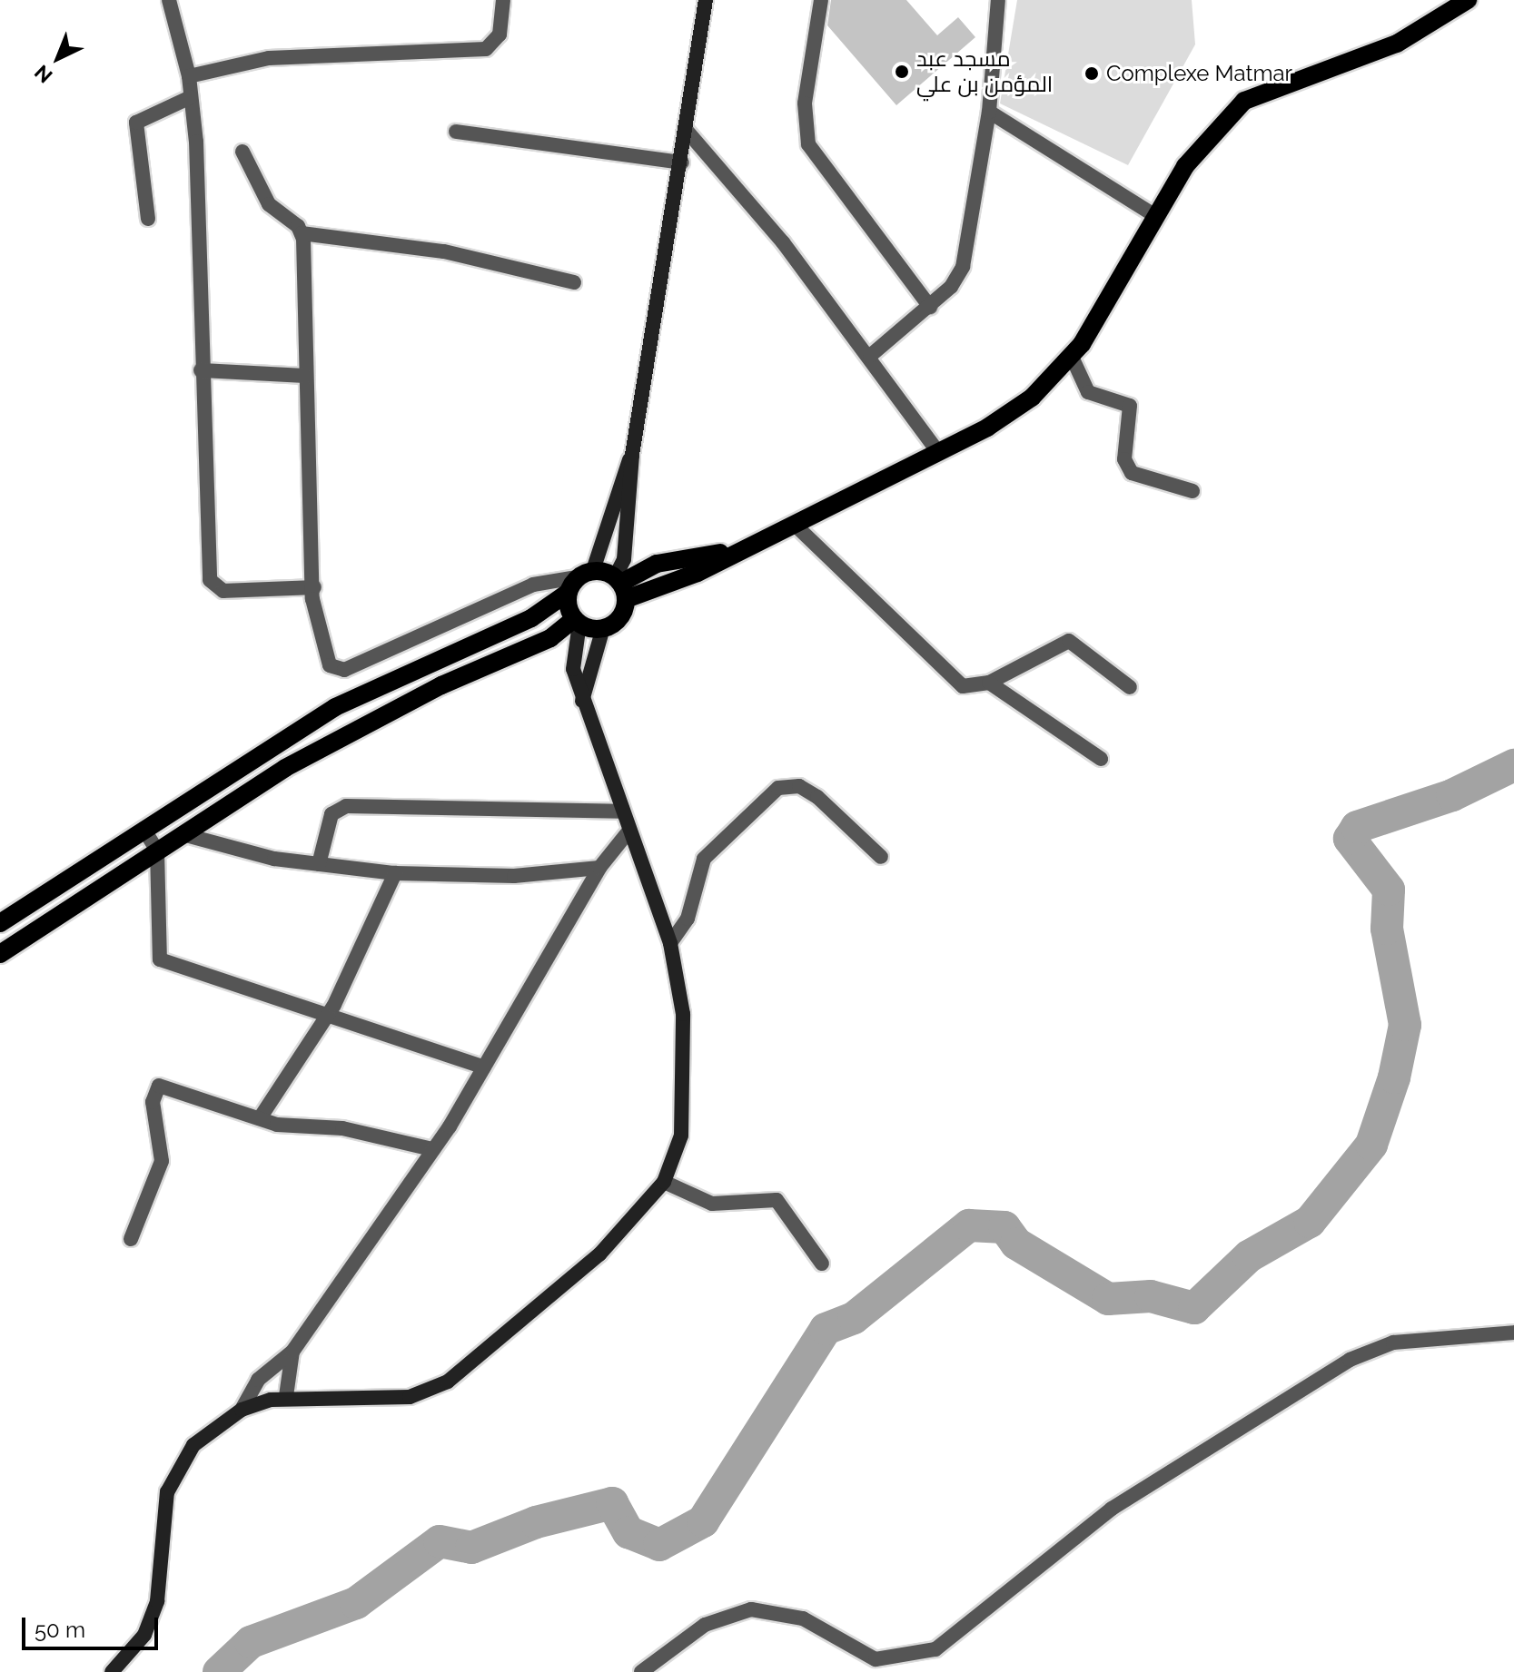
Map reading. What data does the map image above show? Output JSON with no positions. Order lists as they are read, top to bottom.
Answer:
{
  "places": ["مسجد عبد المؤمن بن علي", "Complexe Matmar"],
  "scale_bar": "50 m",
  "north": "bottom left"
}
